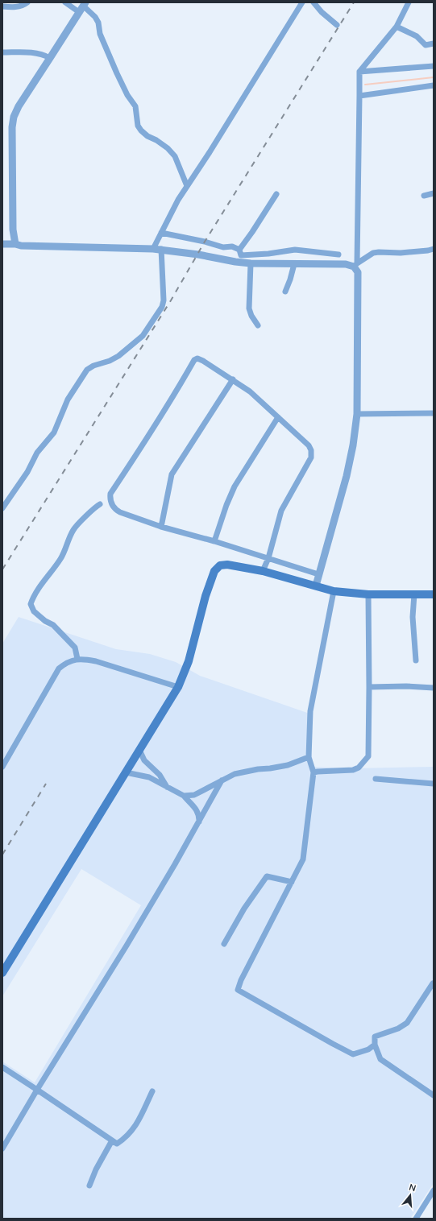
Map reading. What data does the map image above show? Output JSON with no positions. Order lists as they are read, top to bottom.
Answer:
{
  "north": "top"
}
